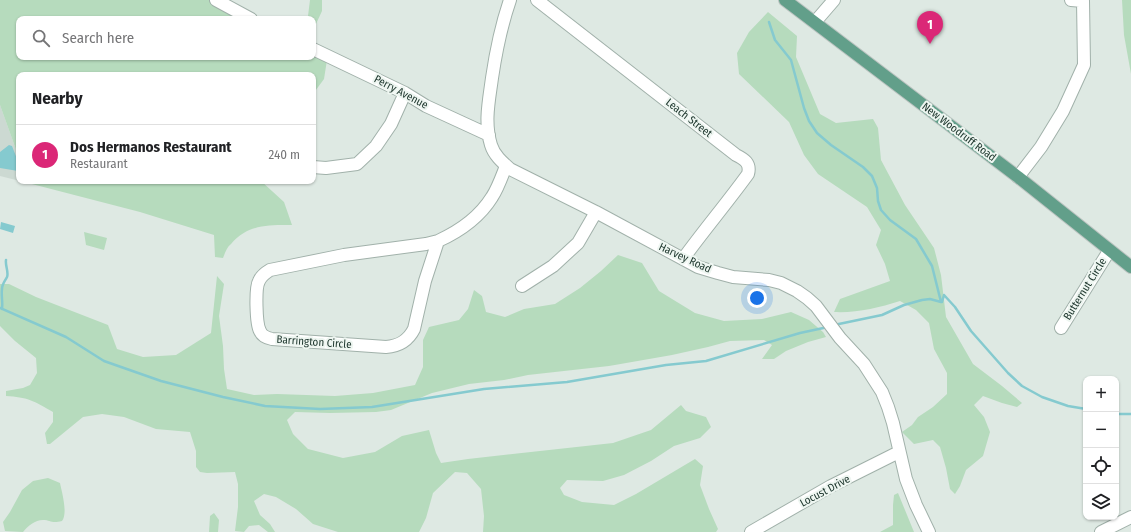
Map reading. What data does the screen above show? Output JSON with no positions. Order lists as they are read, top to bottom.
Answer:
{
  "streets": {
    "main road": ["New Woodruff Road"],
    "street": [
      "Perry Avenue",
      "Leach Street",
      "Harvey Road",
      "Butternut Circle",
      "Barrington Circle",
      "Locust Drive"
    ]
  },
  "crossings": [
    ["Perry Avenue", "Harvey Road"],
    ["Leach Street", "Harvey Road"],
    ["New Woodruff Road", "Butternut Circle"],
    ["Harvey Road", "Barrington Circle"],
    ["Harvey Road", "Locust Drive"]
  ],
  "page": {
    "pins": "1",
    "search": "Search here",
    "heading": "Nearby",
    "list": [
      {
        "mark": "1",
        "name": "Dos Hermanos Restaurant",
        "note": "Restaurant",
        "value": "240 m"
      }
    ],
    "map_buttons": ["+", "−"]
  }
}
